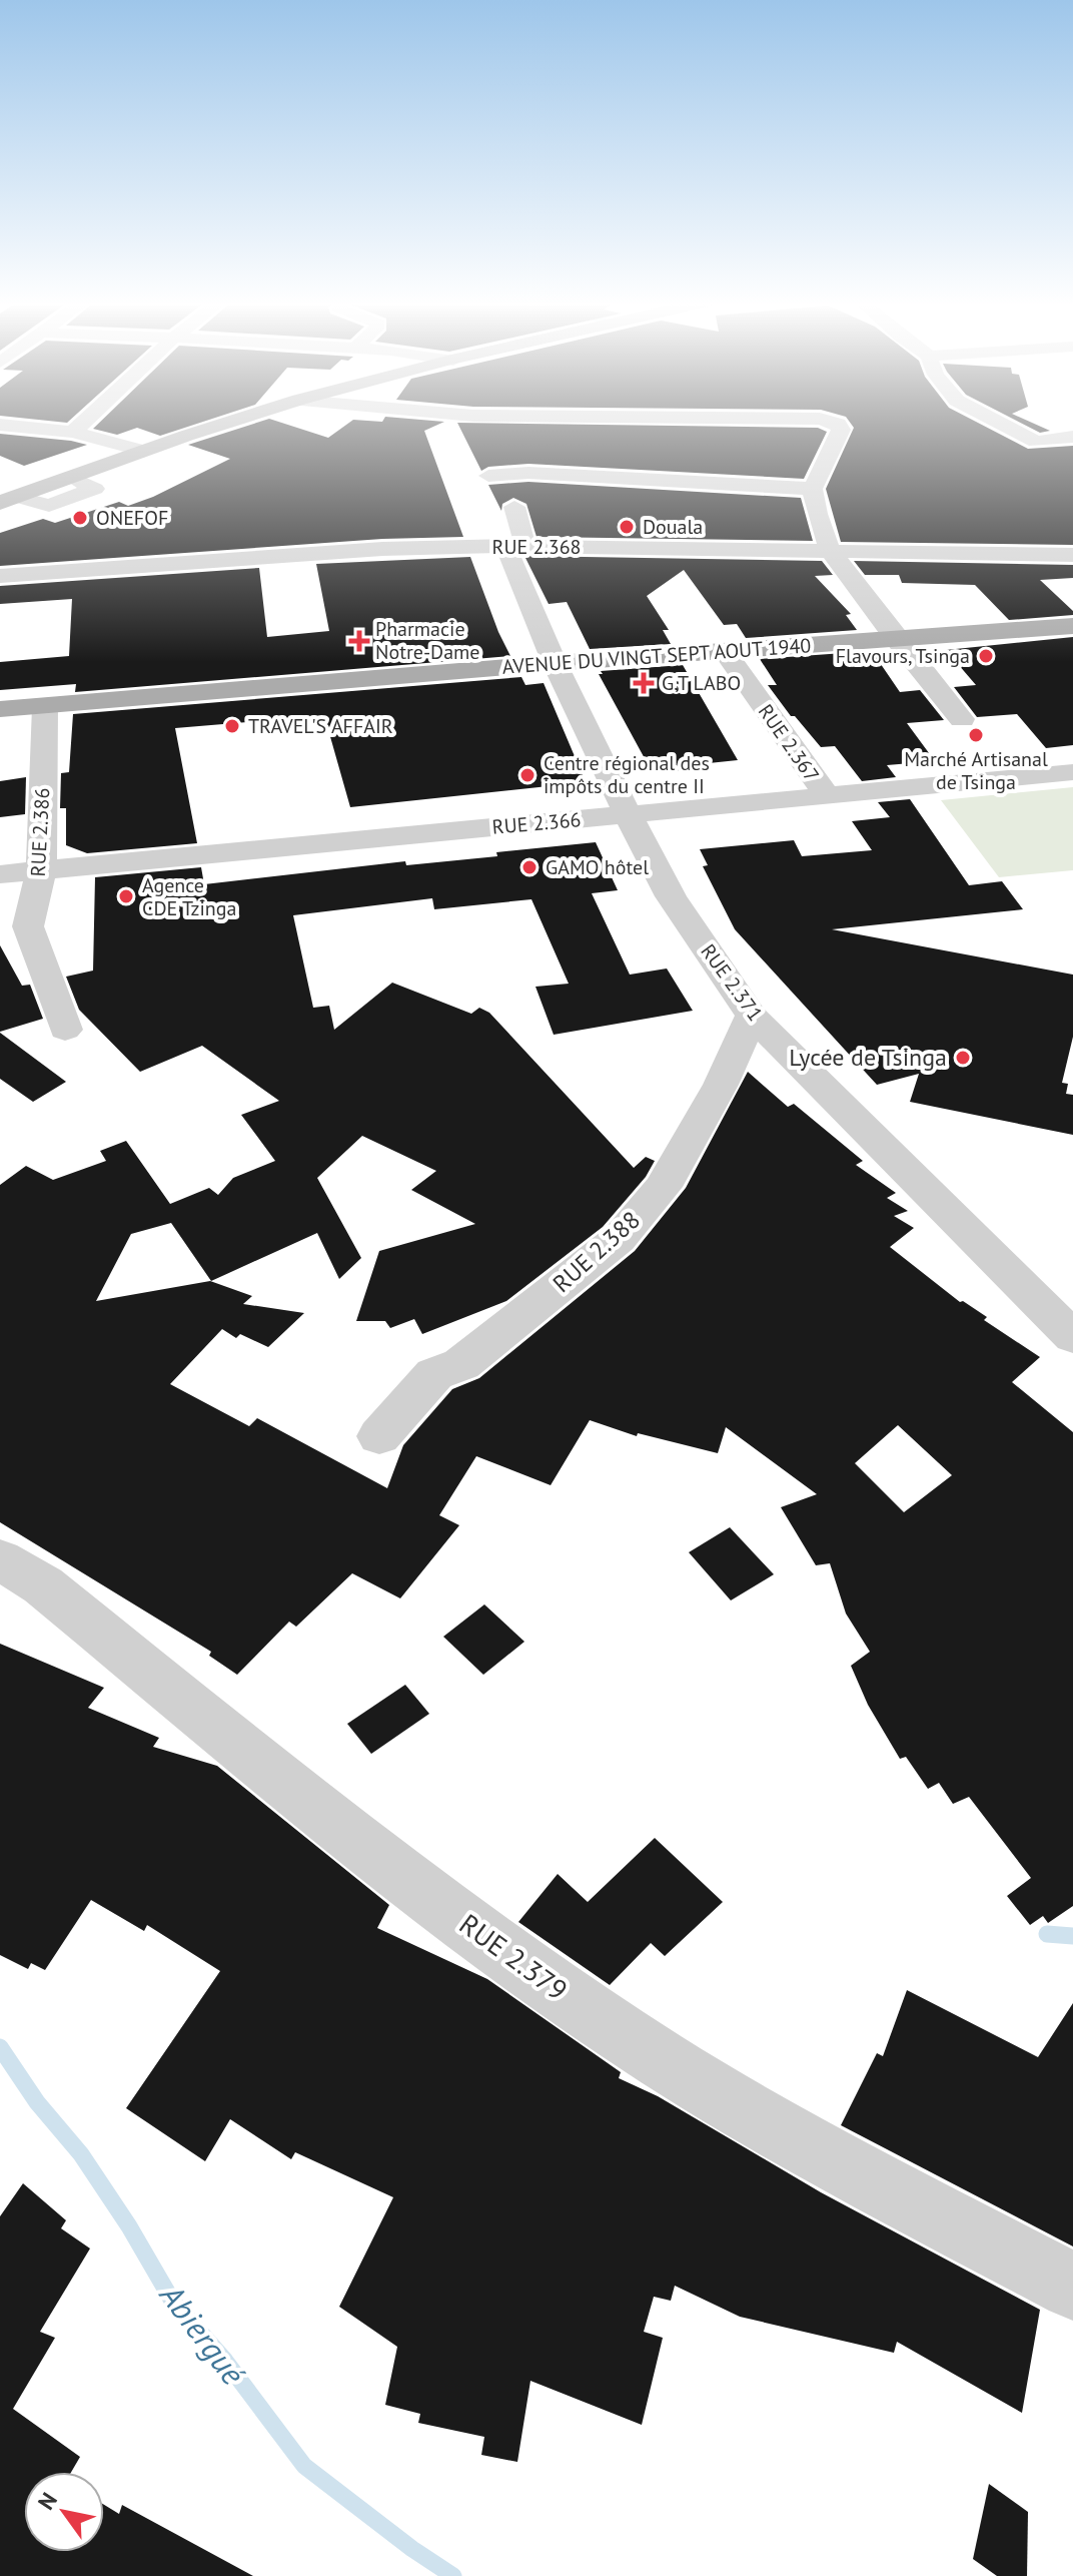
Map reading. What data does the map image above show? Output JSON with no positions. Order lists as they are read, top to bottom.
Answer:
{
  "streets": {
    "main road": ["AVENUE DU VINGT SEPT AOUT 1940"],
    "street": [
      "RUE 2.368",
      "RUE 2.367",
      "RUE 2.366",
      "RUE 2.386",
      "RUE 2.371",
      "RUE 2.388",
      "RUE 2.379"
    ]
  },
  "crossings": [
    ["RUE 2.368", "RUE 2.371"],
    ["AVENUE DU VINGT SEPT AOUT 1940", "RUE 2.367"],
    ["AVENUE DU VINGT SEPT AOUT 1940", "RUE 2.386"],
    ["AVENUE DU VINGT SEPT AOUT 1940", "RUE 2.371"],
    ["RUE 2.367", "RUE 2.366"],
    ["RUE 2.366", "RUE 2.386"],
    ["RUE 2.366", "RUE 2.371"],
    ["RUE 2.371", "RUE 2.388"]
  ],
  "water": ["Abiergué"],
  "places": {
    "other": [
      "ONEFOF",
      "Douala",
      "Flavours, Tsinga",
      "TRAVEL'S AFFAIR",
      "Marché Artisanal de Tsinga",
      "Centre régional des impôts du centre II",
      "GAMO hôtel",
      "Agence CDE Tzinga",
      "Lycée de Tsinga"
    ],
    "health": ["Pharmacie Notre-Dame", "G.T LABO"]
  },
  "north": "top left"
}
